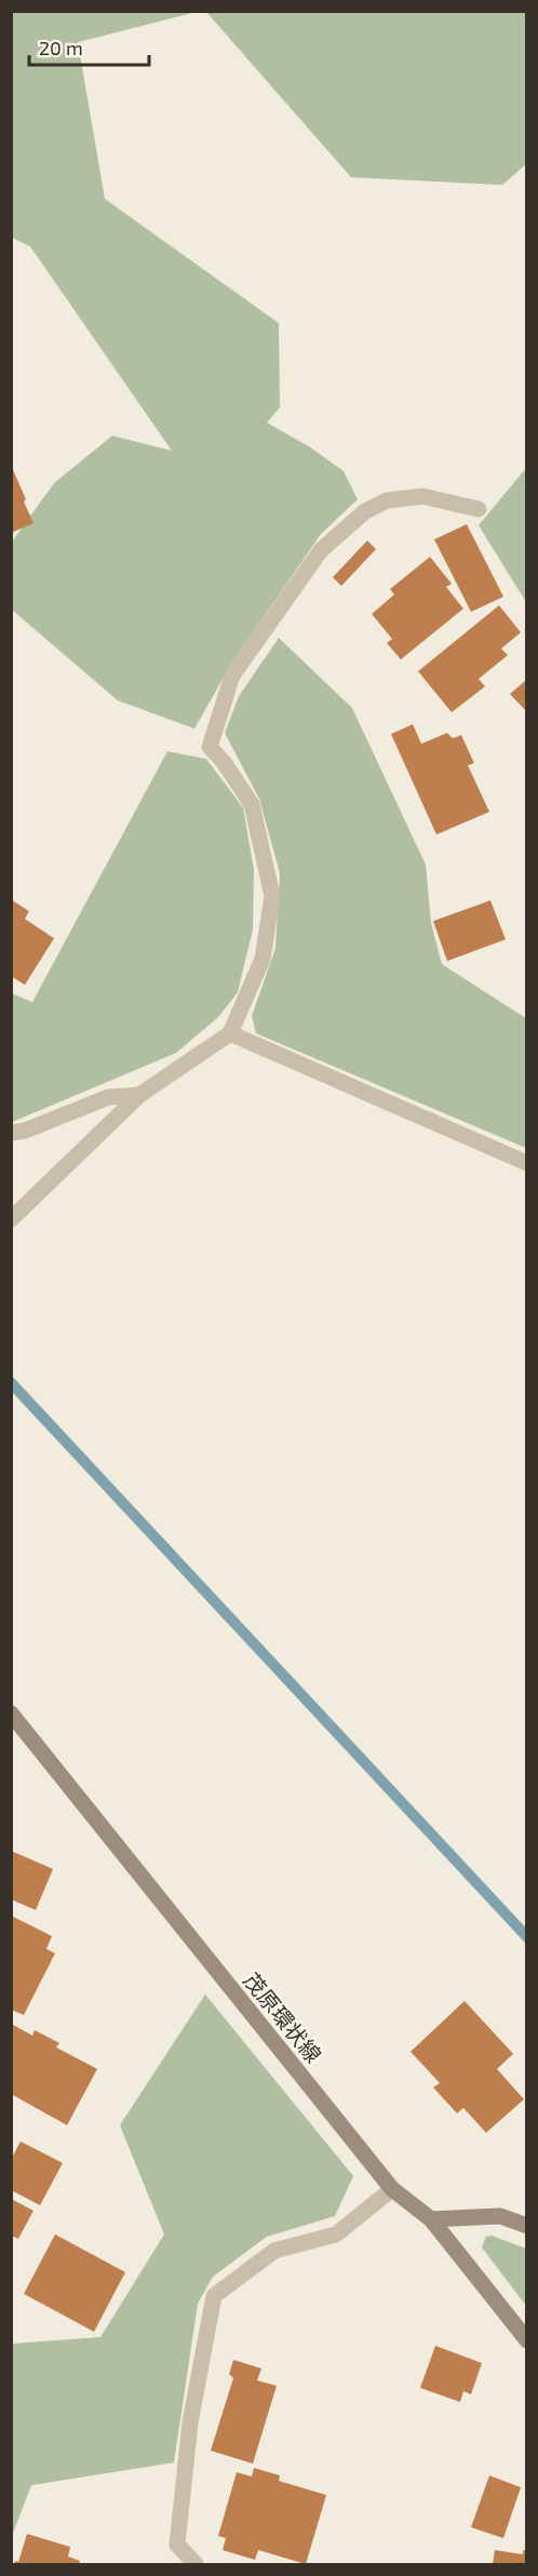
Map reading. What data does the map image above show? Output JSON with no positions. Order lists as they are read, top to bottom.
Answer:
{
  "streets": {
    "main road": ["茂原環状線"]
  },
  "scale_bar": "20 m"
}
